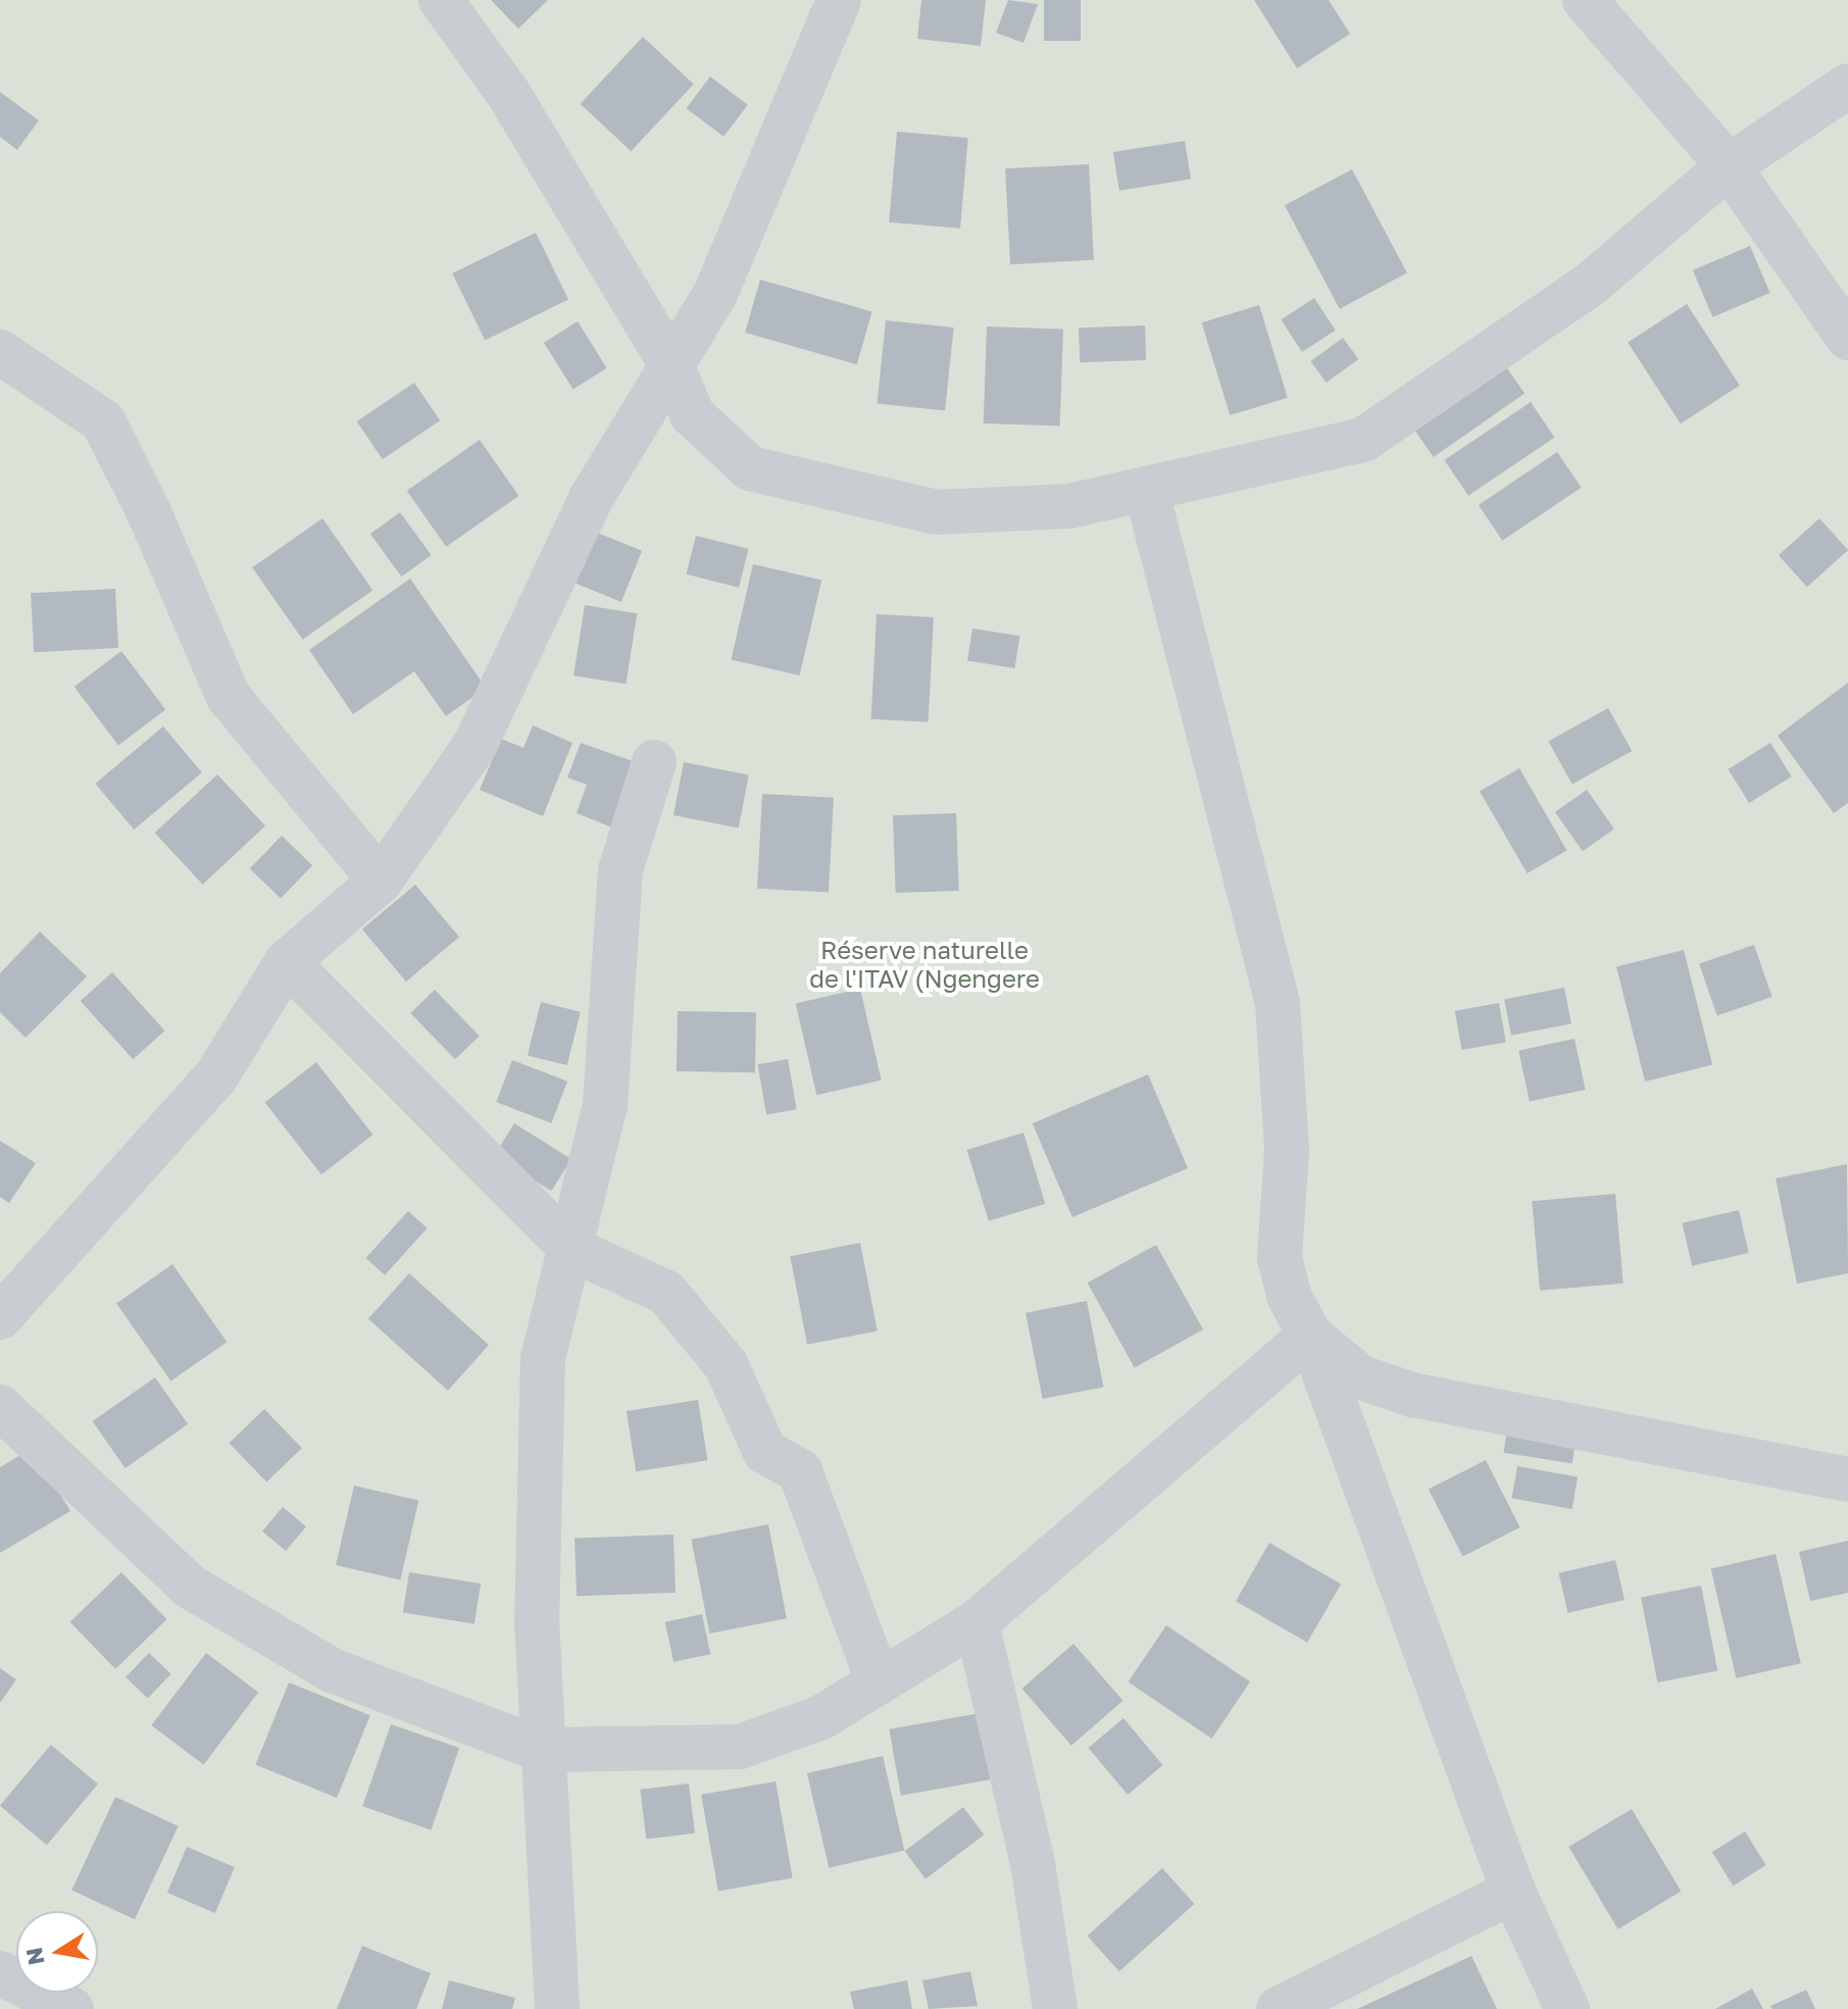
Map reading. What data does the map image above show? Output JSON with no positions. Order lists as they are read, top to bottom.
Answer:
{
  "parks": ["Réserve naturelle de l'ITAV (Ngengere"],
  "north": "left"
}
